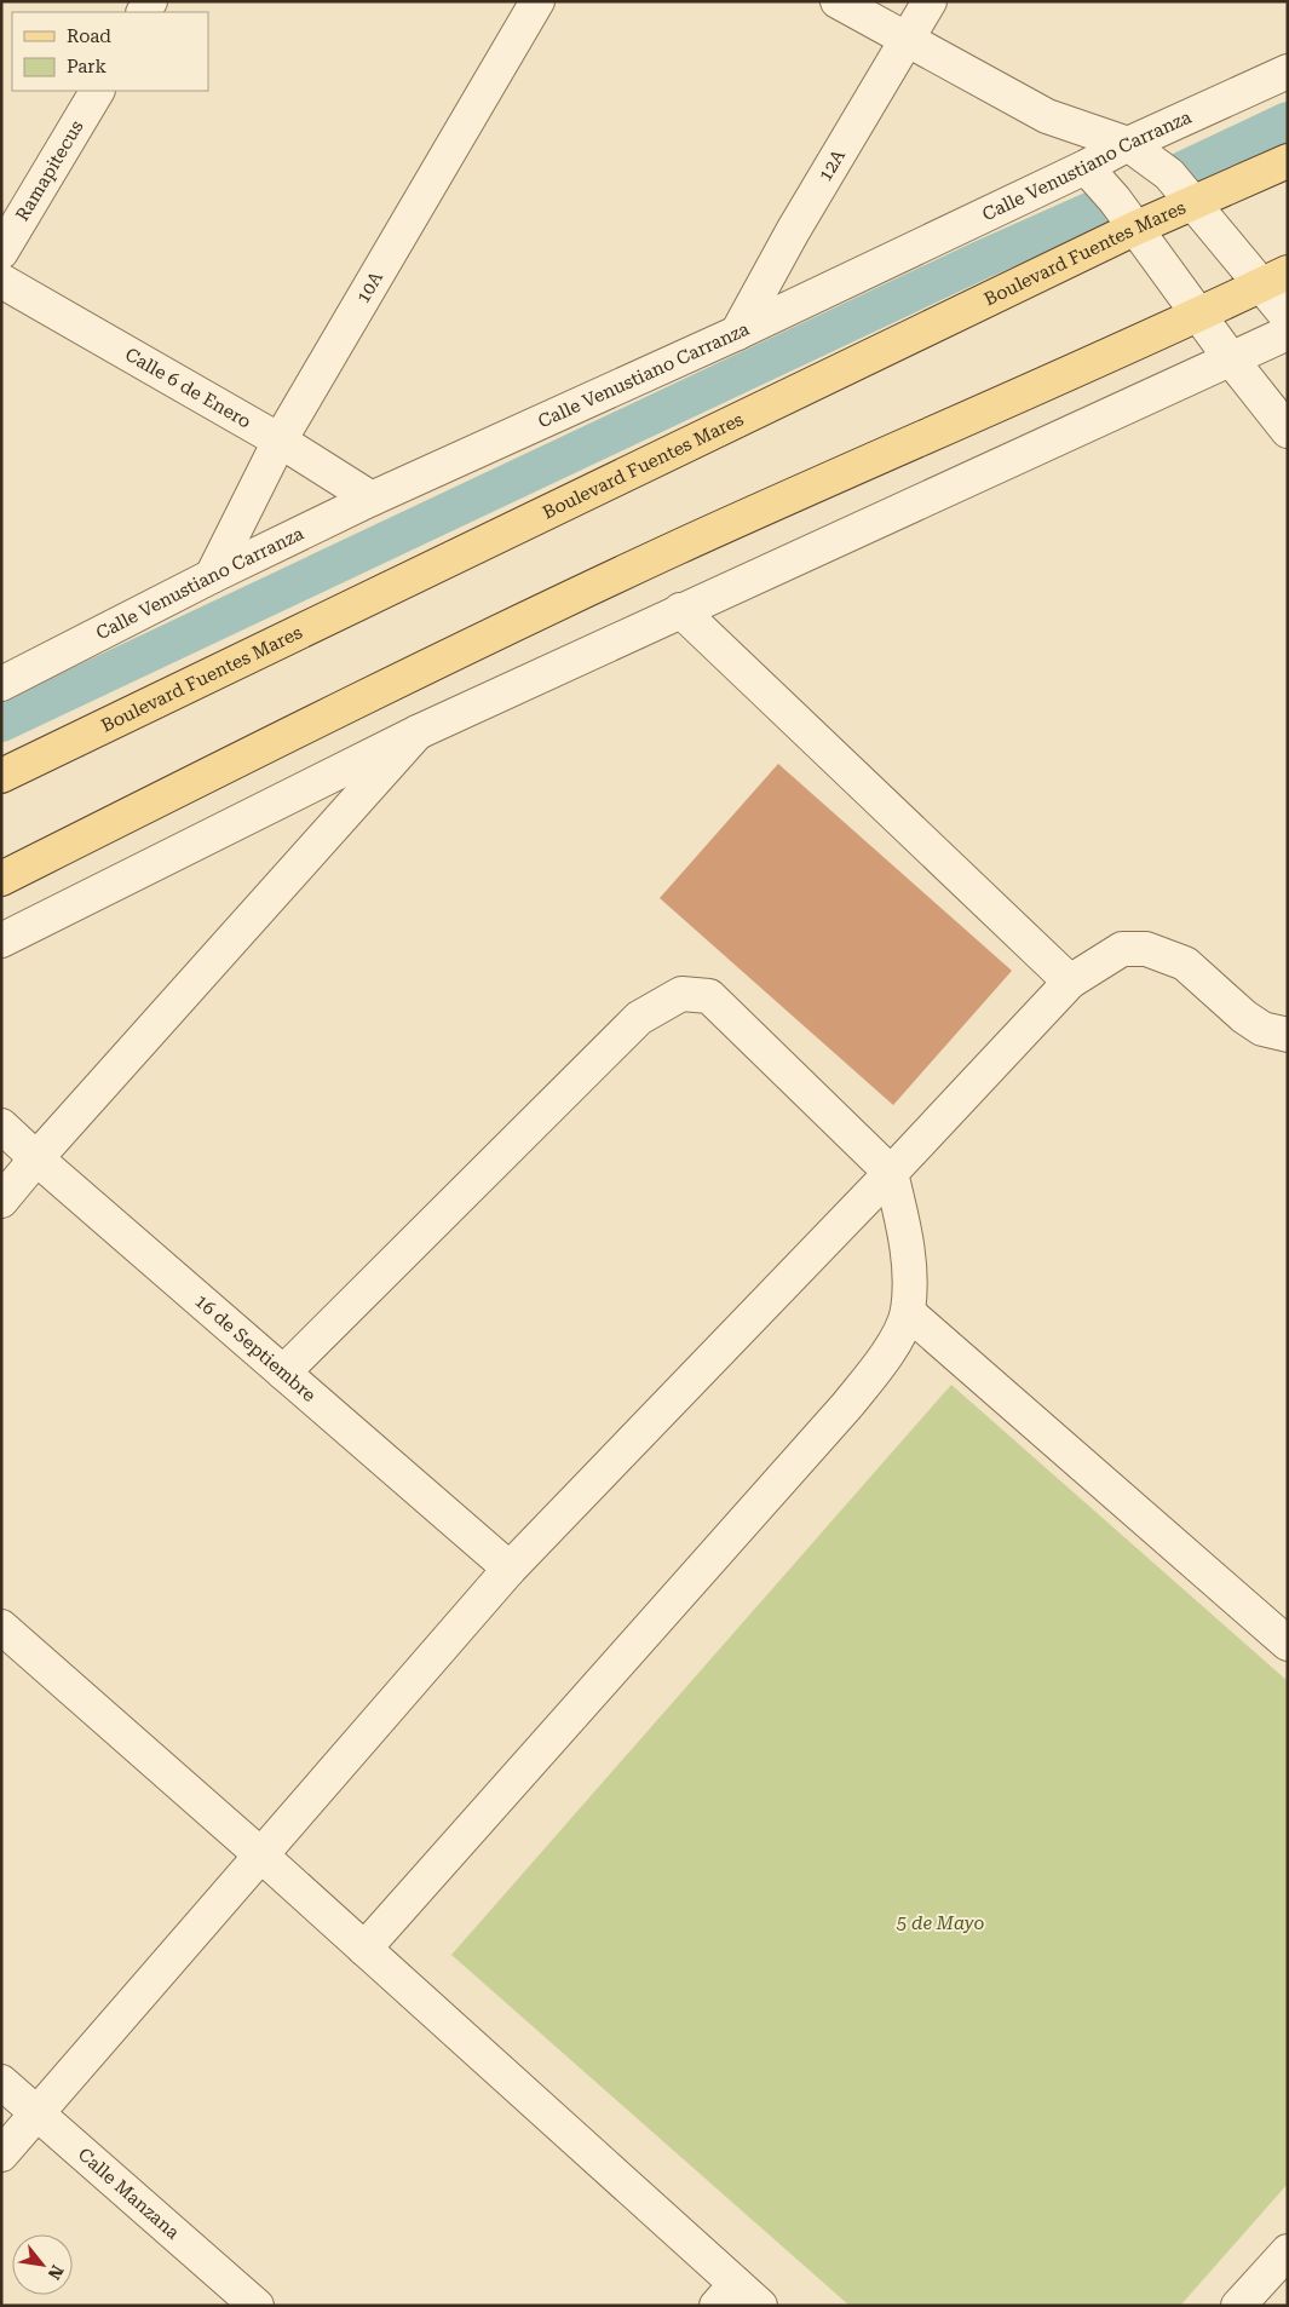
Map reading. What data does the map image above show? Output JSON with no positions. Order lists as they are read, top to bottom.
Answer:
{
  "streets": {
    "main road": ["Boulevard Fuentes Mares"],
    "street": [
      "12A",
      "Calle Venustiano Carranza",
      "Ramapitecus",
      "10A",
      "Calle 6 de Enero",
      "16 de Septiembre",
      "Calle Manzana"
    ]
  },
  "crossings": [
    ["12A", "Calle Venustiano Carranza"],
    ["Calle Venustiano Carranza", "10A"],
    ["Calle Venustiano Carranza", "Calle 6 de Enero"],
    ["10A", "Calle 6 de Enero"]
  ],
  "parks": ["5 de Mayo"],
  "legend": ["Road", "Park"],
  "north": "bottom right"
}
